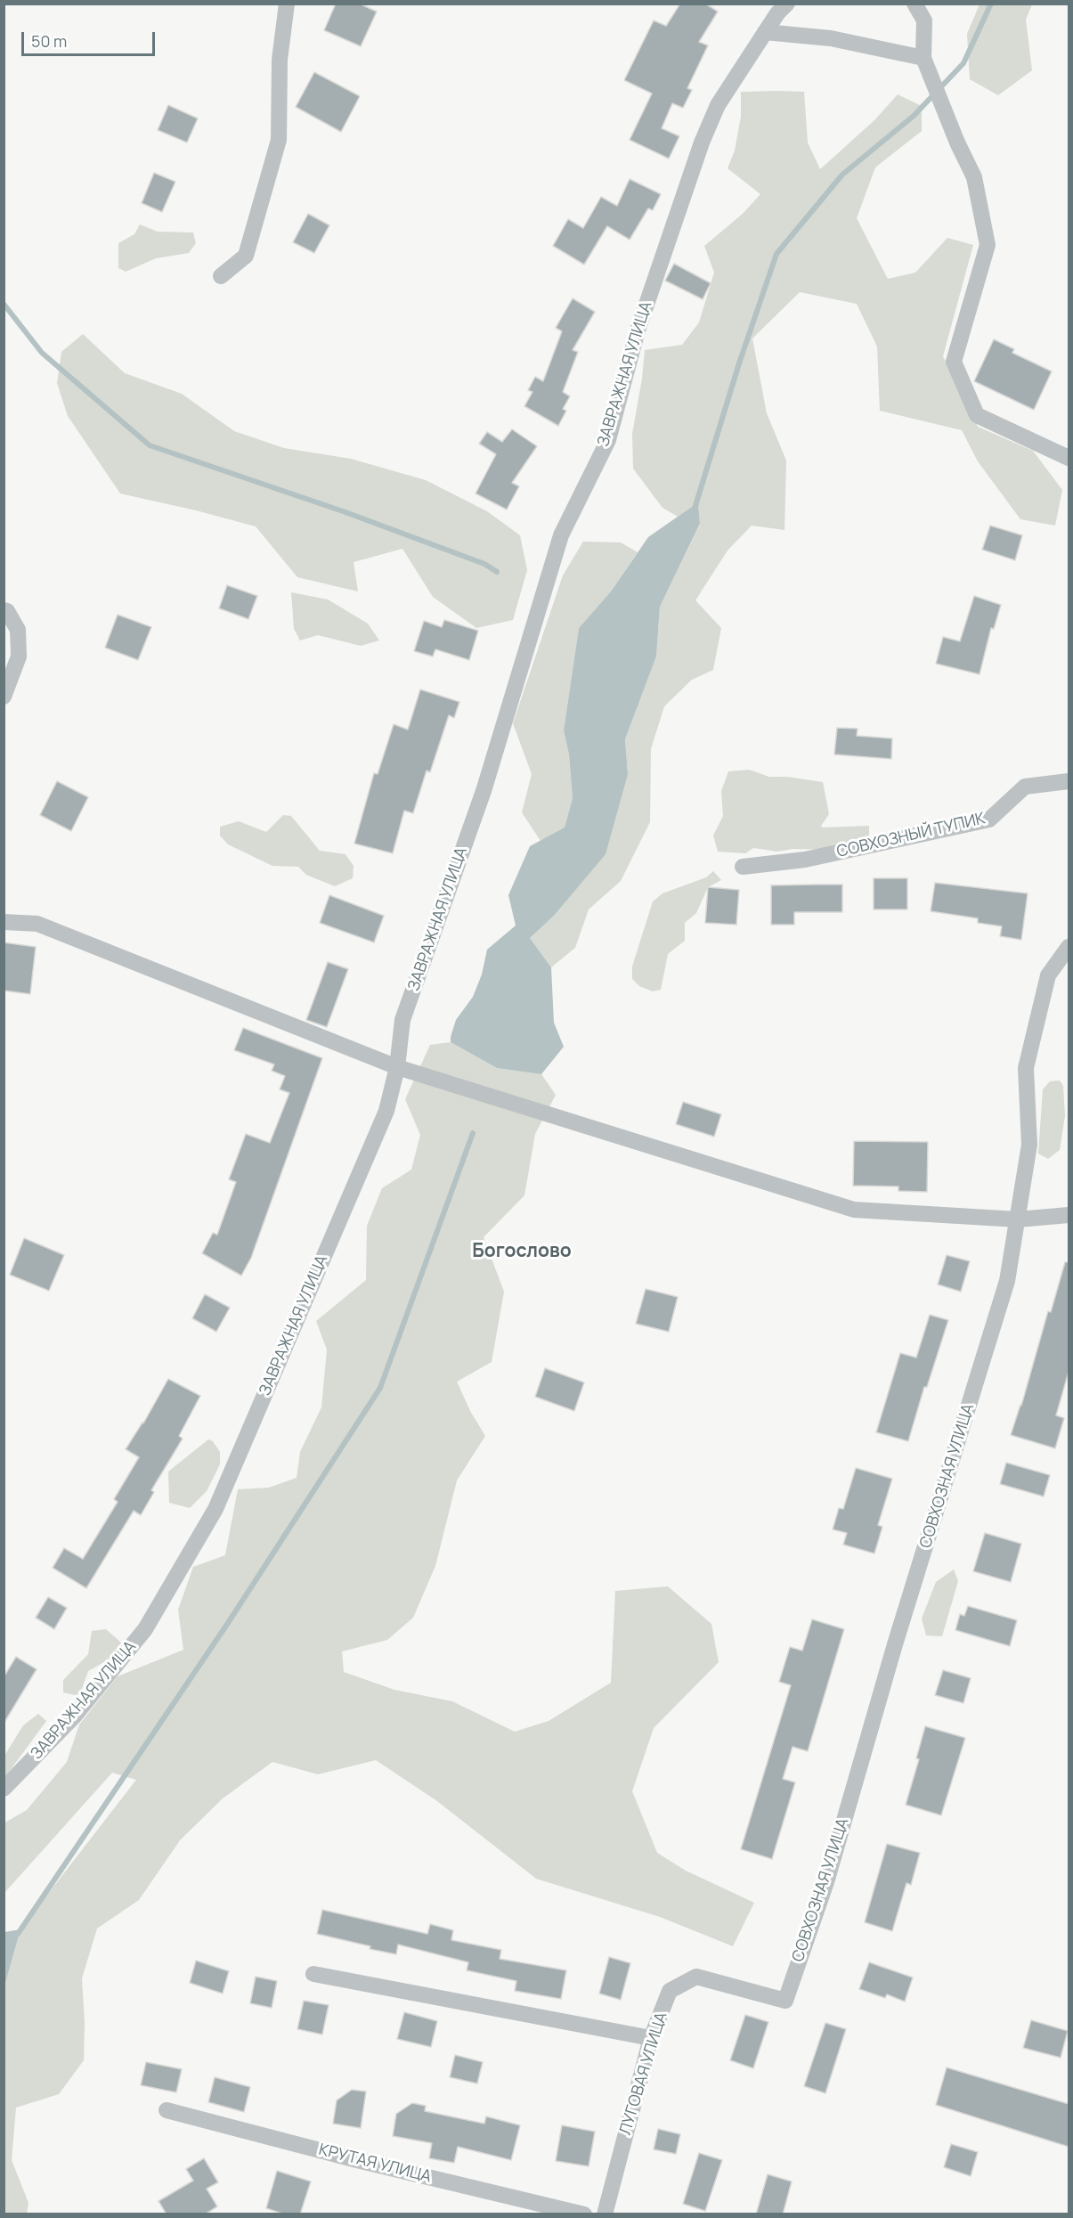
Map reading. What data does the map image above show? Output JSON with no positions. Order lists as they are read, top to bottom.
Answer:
{
  "streets": {
    "street": [
      "ЗАВРАЖНАЯ УЛИЦА",
      "СОВХОЗНЫЙ ТУПИК",
      "СОВХОЗНАЯ УЛИЦА",
      "ЛУГОВАЯ УЛИЦА",
      "КРУТАЯ УЛИЦА"
    ]
  },
  "crossings": [
    ["СОВХОЗНАЯ УЛИЦА", "ЛУГОВАЯ УЛИЦА"]
  ],
  "districts": ["Богослово"],
  "scale_bar": "50 m"
}
